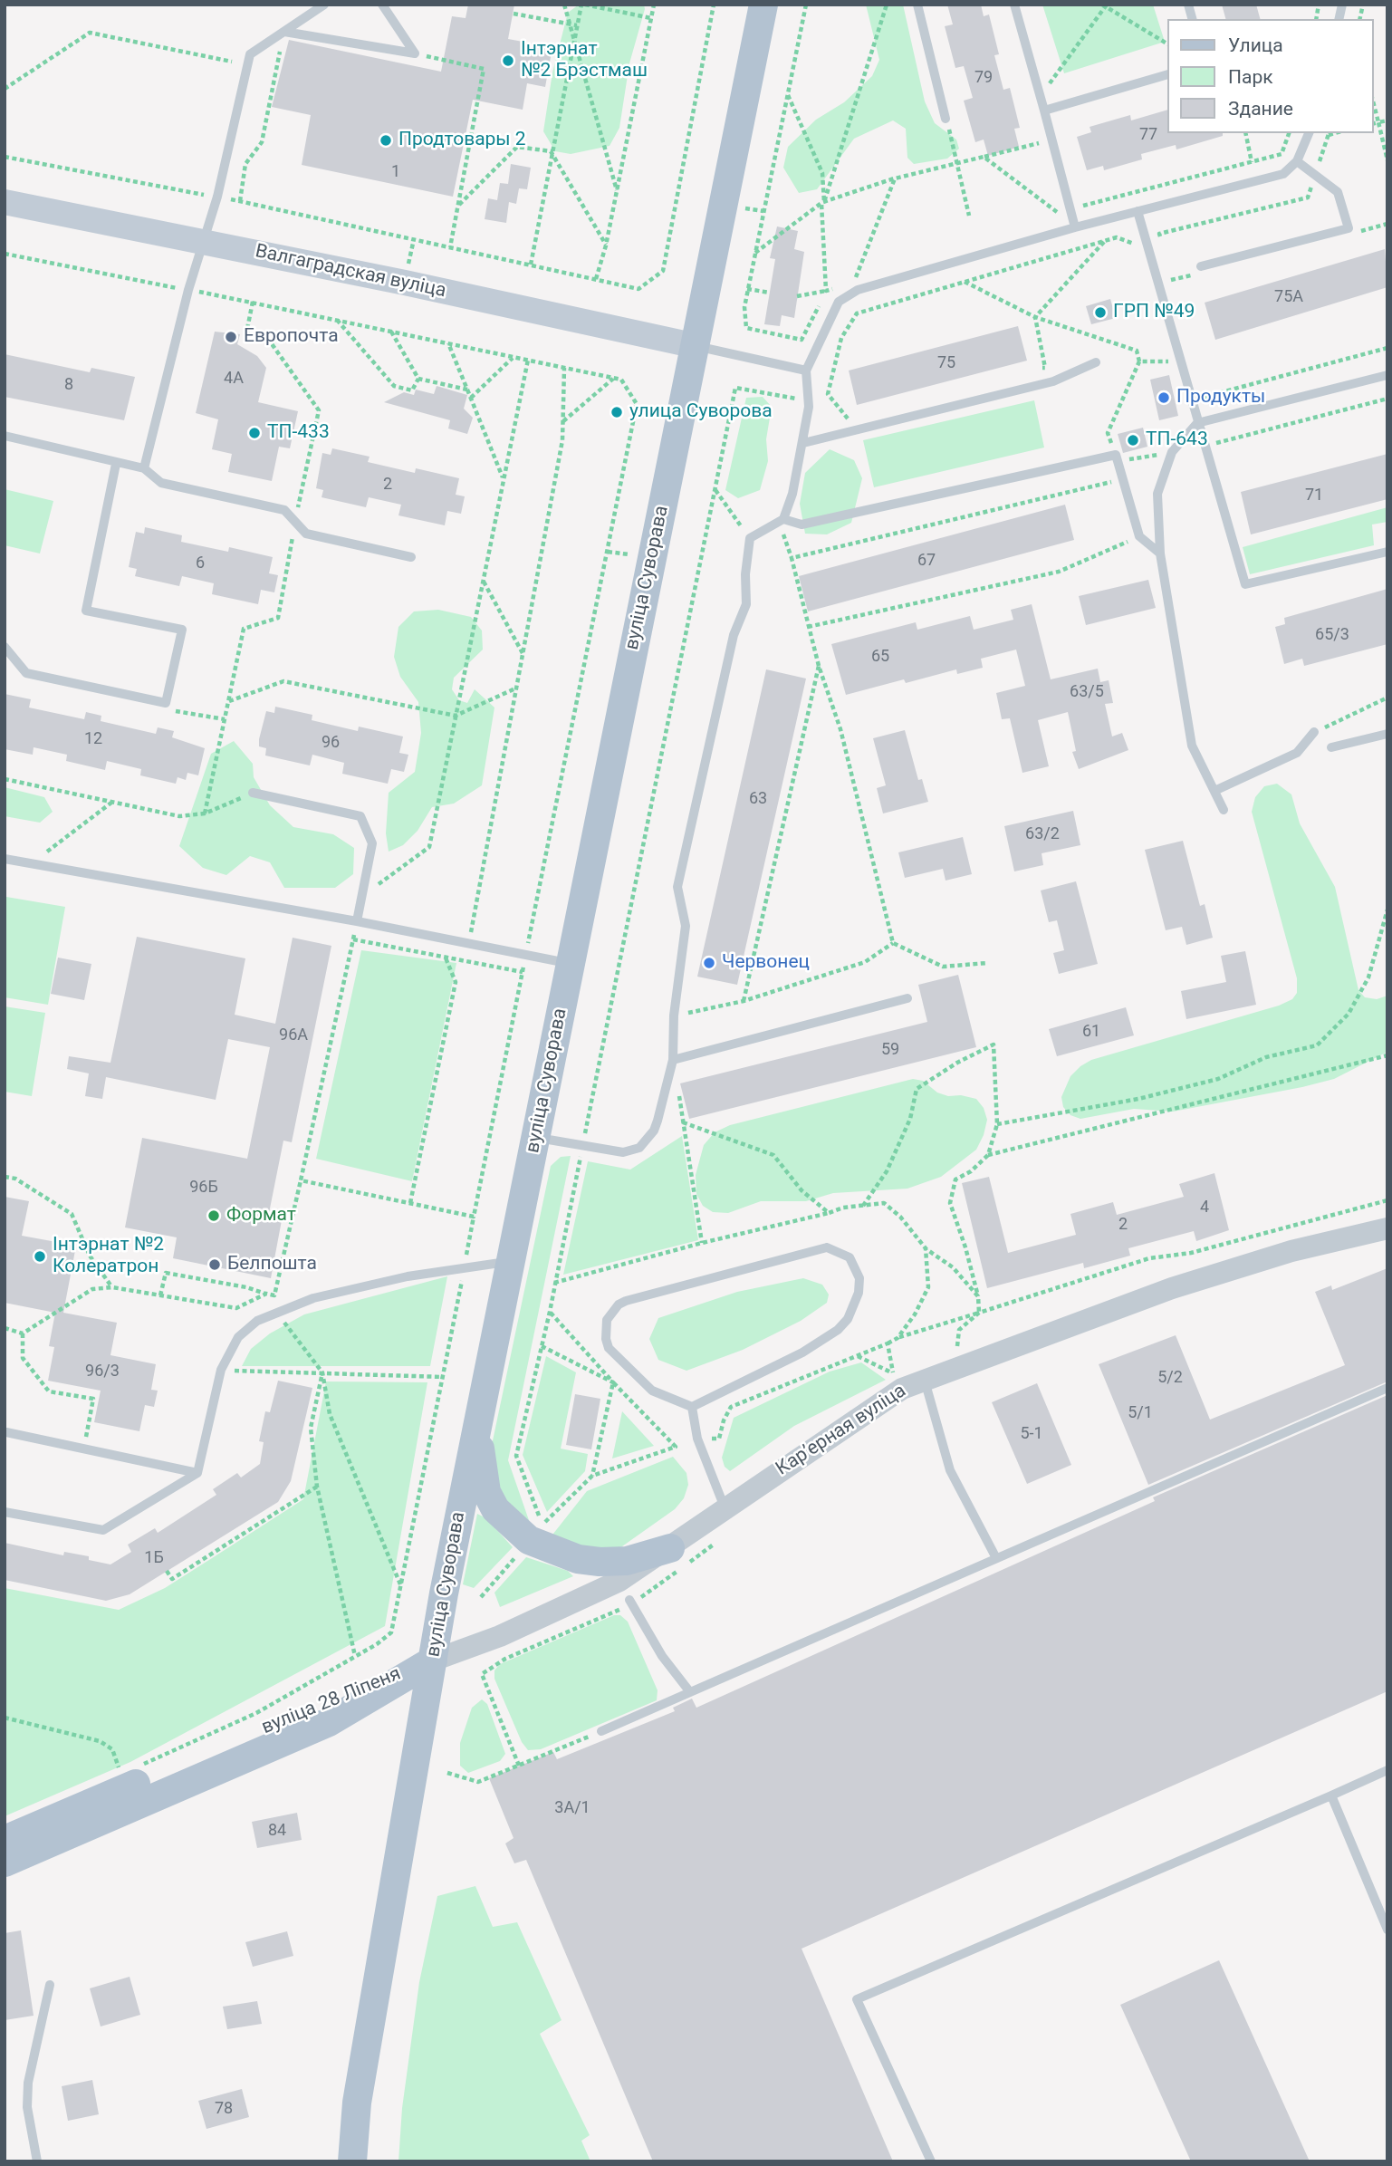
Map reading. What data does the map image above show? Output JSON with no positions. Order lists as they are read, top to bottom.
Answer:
{
  "streets": {
    "main road": ["Валгаградская вуліца", "вуліца Суворава", "вуліца 28 Ліпеня"],
    "street": ["Карʼерная вуліца"]
  },
  "crossings": [
    ["Валгаградская вуліца", "вуліца Суворава"],
    ["вуліца Суворава", "Карʼерная вуліца"],
    ["вуліца Суворава", "вуліца 28 Ліпеня"],
    ["Карʼерная вуліца", "вуліца 28 Ліпеня"]
  ],
  "places": [
    "Інтэрнат №2 Брэстмаш",
    "Продтовары 2",
    "ГРП №49",
    "Европочта",
    "Продукты",
    "улица Суворова",
    "ТП-433",
    "ТП-643",
    "Червонец",
    "Формат",
    "Інтэрнат №2 Колератрон",
    "Белпошта"
  ],
  "house_numbers": [
    "79",
    "77",
    "1",
    "75А",
    "75",
    "4А",
    "8",
    "2",
    "71",
    "67",
    "6",
    "65/3",
    "65",
    "63/5",
    "12",
    "96",
    "63",
    "63/2",
    "61",
    "96А",
    "59",
    "96Б",
    "4",
    "2",
    "96/3",
    "5/2",
    "5/1",
    "5-1",
    "1Б",
    "3А/1",
    "84",
    "78"
  ],
  "legend": ["Улица", "Парк", "Здание"]
}
